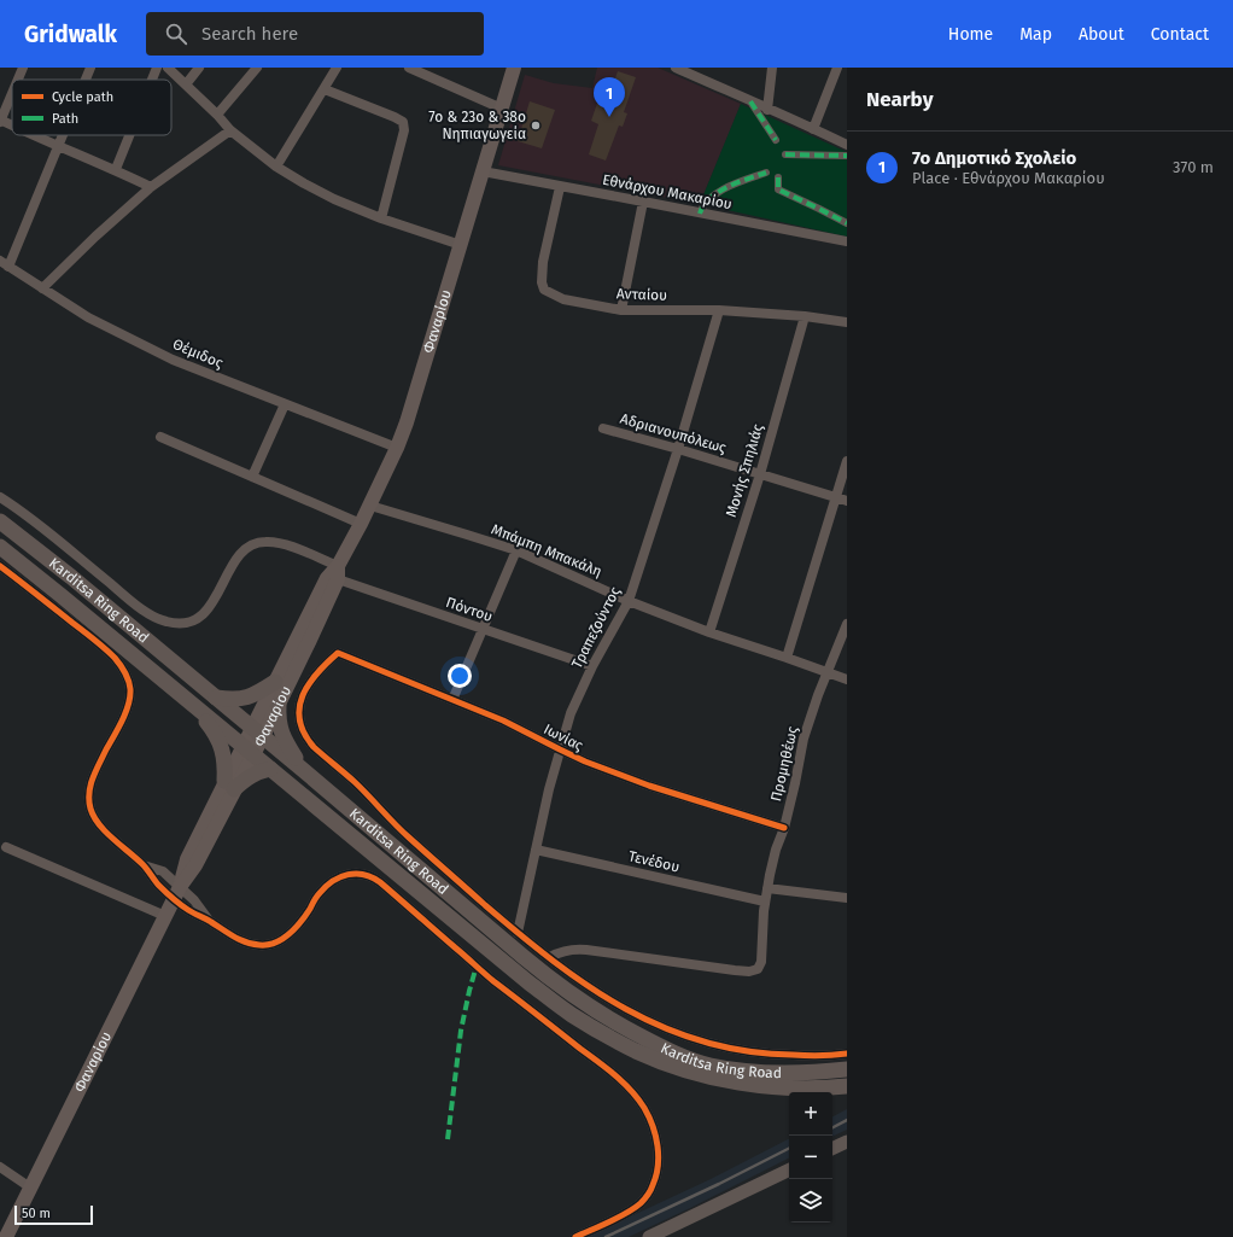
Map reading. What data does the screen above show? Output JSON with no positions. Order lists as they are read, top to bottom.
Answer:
{
  "streets": {
    "main road": ["Φαναρίου", "Karditsa Ring Road"],
    "street": [
      "Εθνάρχου Μακαρίου",
      "Ανταίου",
      "Θέμιδος",
      "Αδριανουπόλεως",
      "Μονής Σπηλιάς",
      "Μπάμπη Μπακάλη",
      "Πόντου",
      "Τραπεζούντος",
      "Ιωνίας",
      "Προμηθέως",
      "Τενέδου"
    ]
  },
  "crossings": [
    ["Εθνάρχου Μακαρίου", "Ανταίου"],
    ["Εθνάρχου Μακαρίου", "Φαναρίου"],
    ["Ανταίου", "Μονής Σπηλιάς"],
    ["Ανταίου", "Τραπεζούντος"],
    ["Φαναρίου", "Θέμιδος"],
    ["Φαναρίου", "Μπάμπη Μπακάλη"],
    ["Φαναρίου", "Karditsa Ring Road"],
    ["Φαναρίου", "Πόντου"],
    ["Αδριανουπόλεως", "Μονής Σπηλιάς"],
    ["Αδριανουπόλεως", "Τραπεζούντος"],
    ["Μονής Σπηλιάς", "Μπάμπη Μπακάλη"],
    ["Μπάμπη Μπακάλη", "Τραπεζούντος"],
    ["Μπάμπη Μπακάλη", "Προμηθέως"],
    ["Πόντου", "Τραπεζούντος"],
    ["Τραπεζούντος", "Ιωνίας"],
    ["Τραπεζούντος", "Τενέδου"],
    ["Ιωνίας", "Προμηθέως"],
    ["Προμηθέως", "Τενέδου"]
  ],
  "places": ["7ο & 23ο & 38ο Νηπιαγωγεία"],
  "legend": ["Cycle path", "Path"],
  "scale_bar": "50 m",
  "page": {
    "header": "Gridwalk",
    "search": "Search here",
    "nav": [
      "Home",
      "Map",
      "About",
      "Contact"
    ],
    "heading": "Nearby",
    "pins": "1",
    "list": [
      {
        "mark": "1",
        "name": "7ο Δημοτικό Σχολείο",
        "note": "Place · Εθνάρχου Μακαρίου",
        "value": "370 m"
      }
    ],
    "map_buttons": ["+", "−"],
    "scale": "50 m"
  }
}
